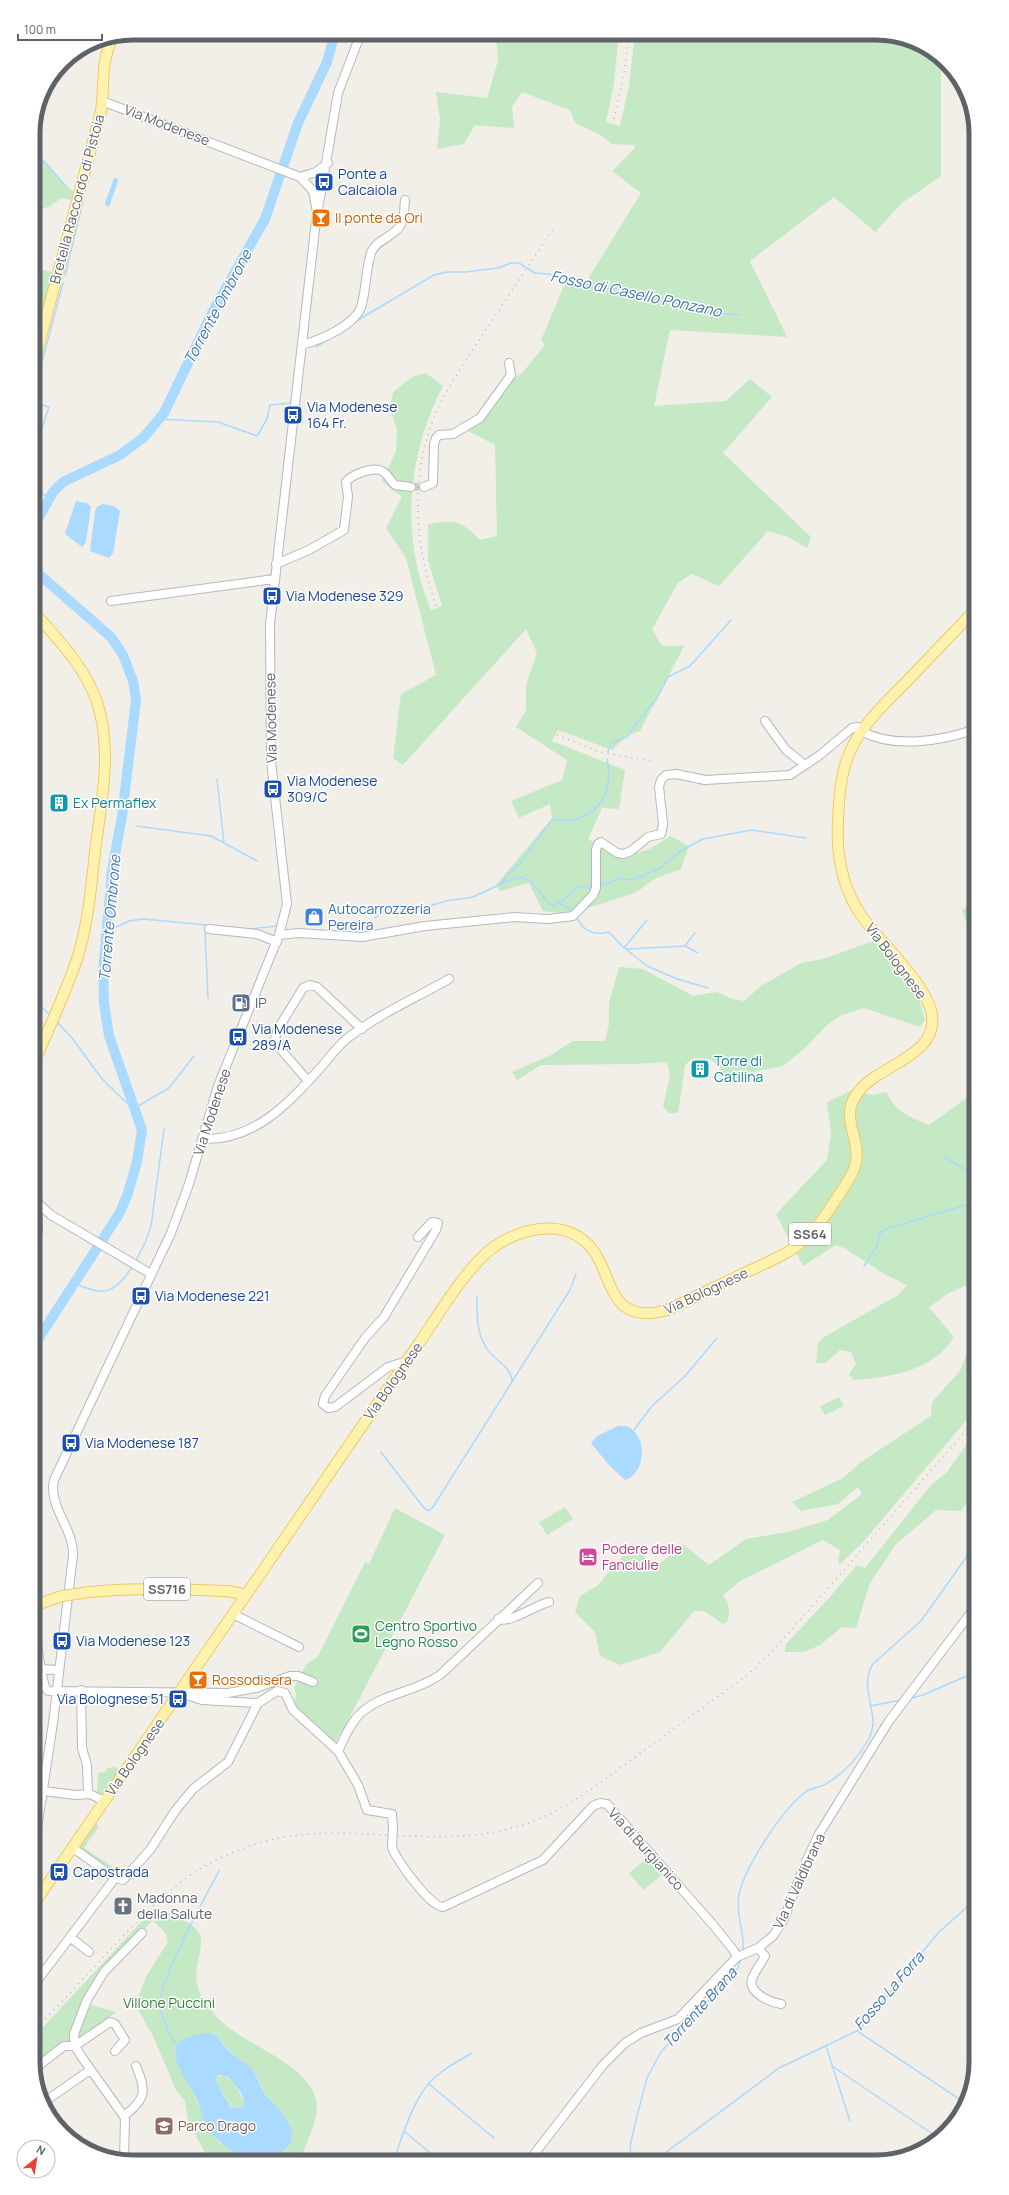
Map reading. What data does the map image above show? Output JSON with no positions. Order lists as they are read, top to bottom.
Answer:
{
  "streets": {
    "main road": [
      "Bretella Raccordo di Pistoia",
      "Via Bolognese",
      "SS64",
      "SS716"
    ],
    "street": ["Via Modenese", "Via di Burgianico", "Via di Valdibrana"]
  },
  "crossings": [
    ["Via Modenese", "Bretella Raccordo di Pistoia"],
    ["Via Bolognese", "SS716"],
    ["Via di Burgianico", "Via di Valdibrana"]
  ],
  "water": [
    "Fosso di Casello Ponzano",
    "Torrente Ombrone",
    "Fosso La Forra",
    "Torrente Brana"
  ],
  "parks": ["Villone Puccini"],
  "places": {
    "bus stop": [
      "Ponte a Calcaiola",
      "Via Modenese 164 Fr.",
      "Via Modenese 329",
      "Via Modenese 309/C",
      "Via Modenese 289/A",
      "Via Modenese 221",
      "Via Modenese 187",
      "Via Modenese 123",
      "Via Bolognese 51",
      "Capostrada"
    ],
    "bar": ["Il ponte da Ori", "Rossodisera"],
    "building": ["Ex Permaflex", "Torre di Catilina"],
    "shop": ["Autocarrozzeria Pereira"],
    "fuel station": ["IP"],
    "hotel": ["Podere delle Fanciulle"],
    "sports": ["Centro Sportivo Legno Rosso"],
    "church": ["Madonna della Salute"],
    "school or university": ["Parco Drago"]
  },
  "scale_bar": "100 m",
  "north": "top right"
}
